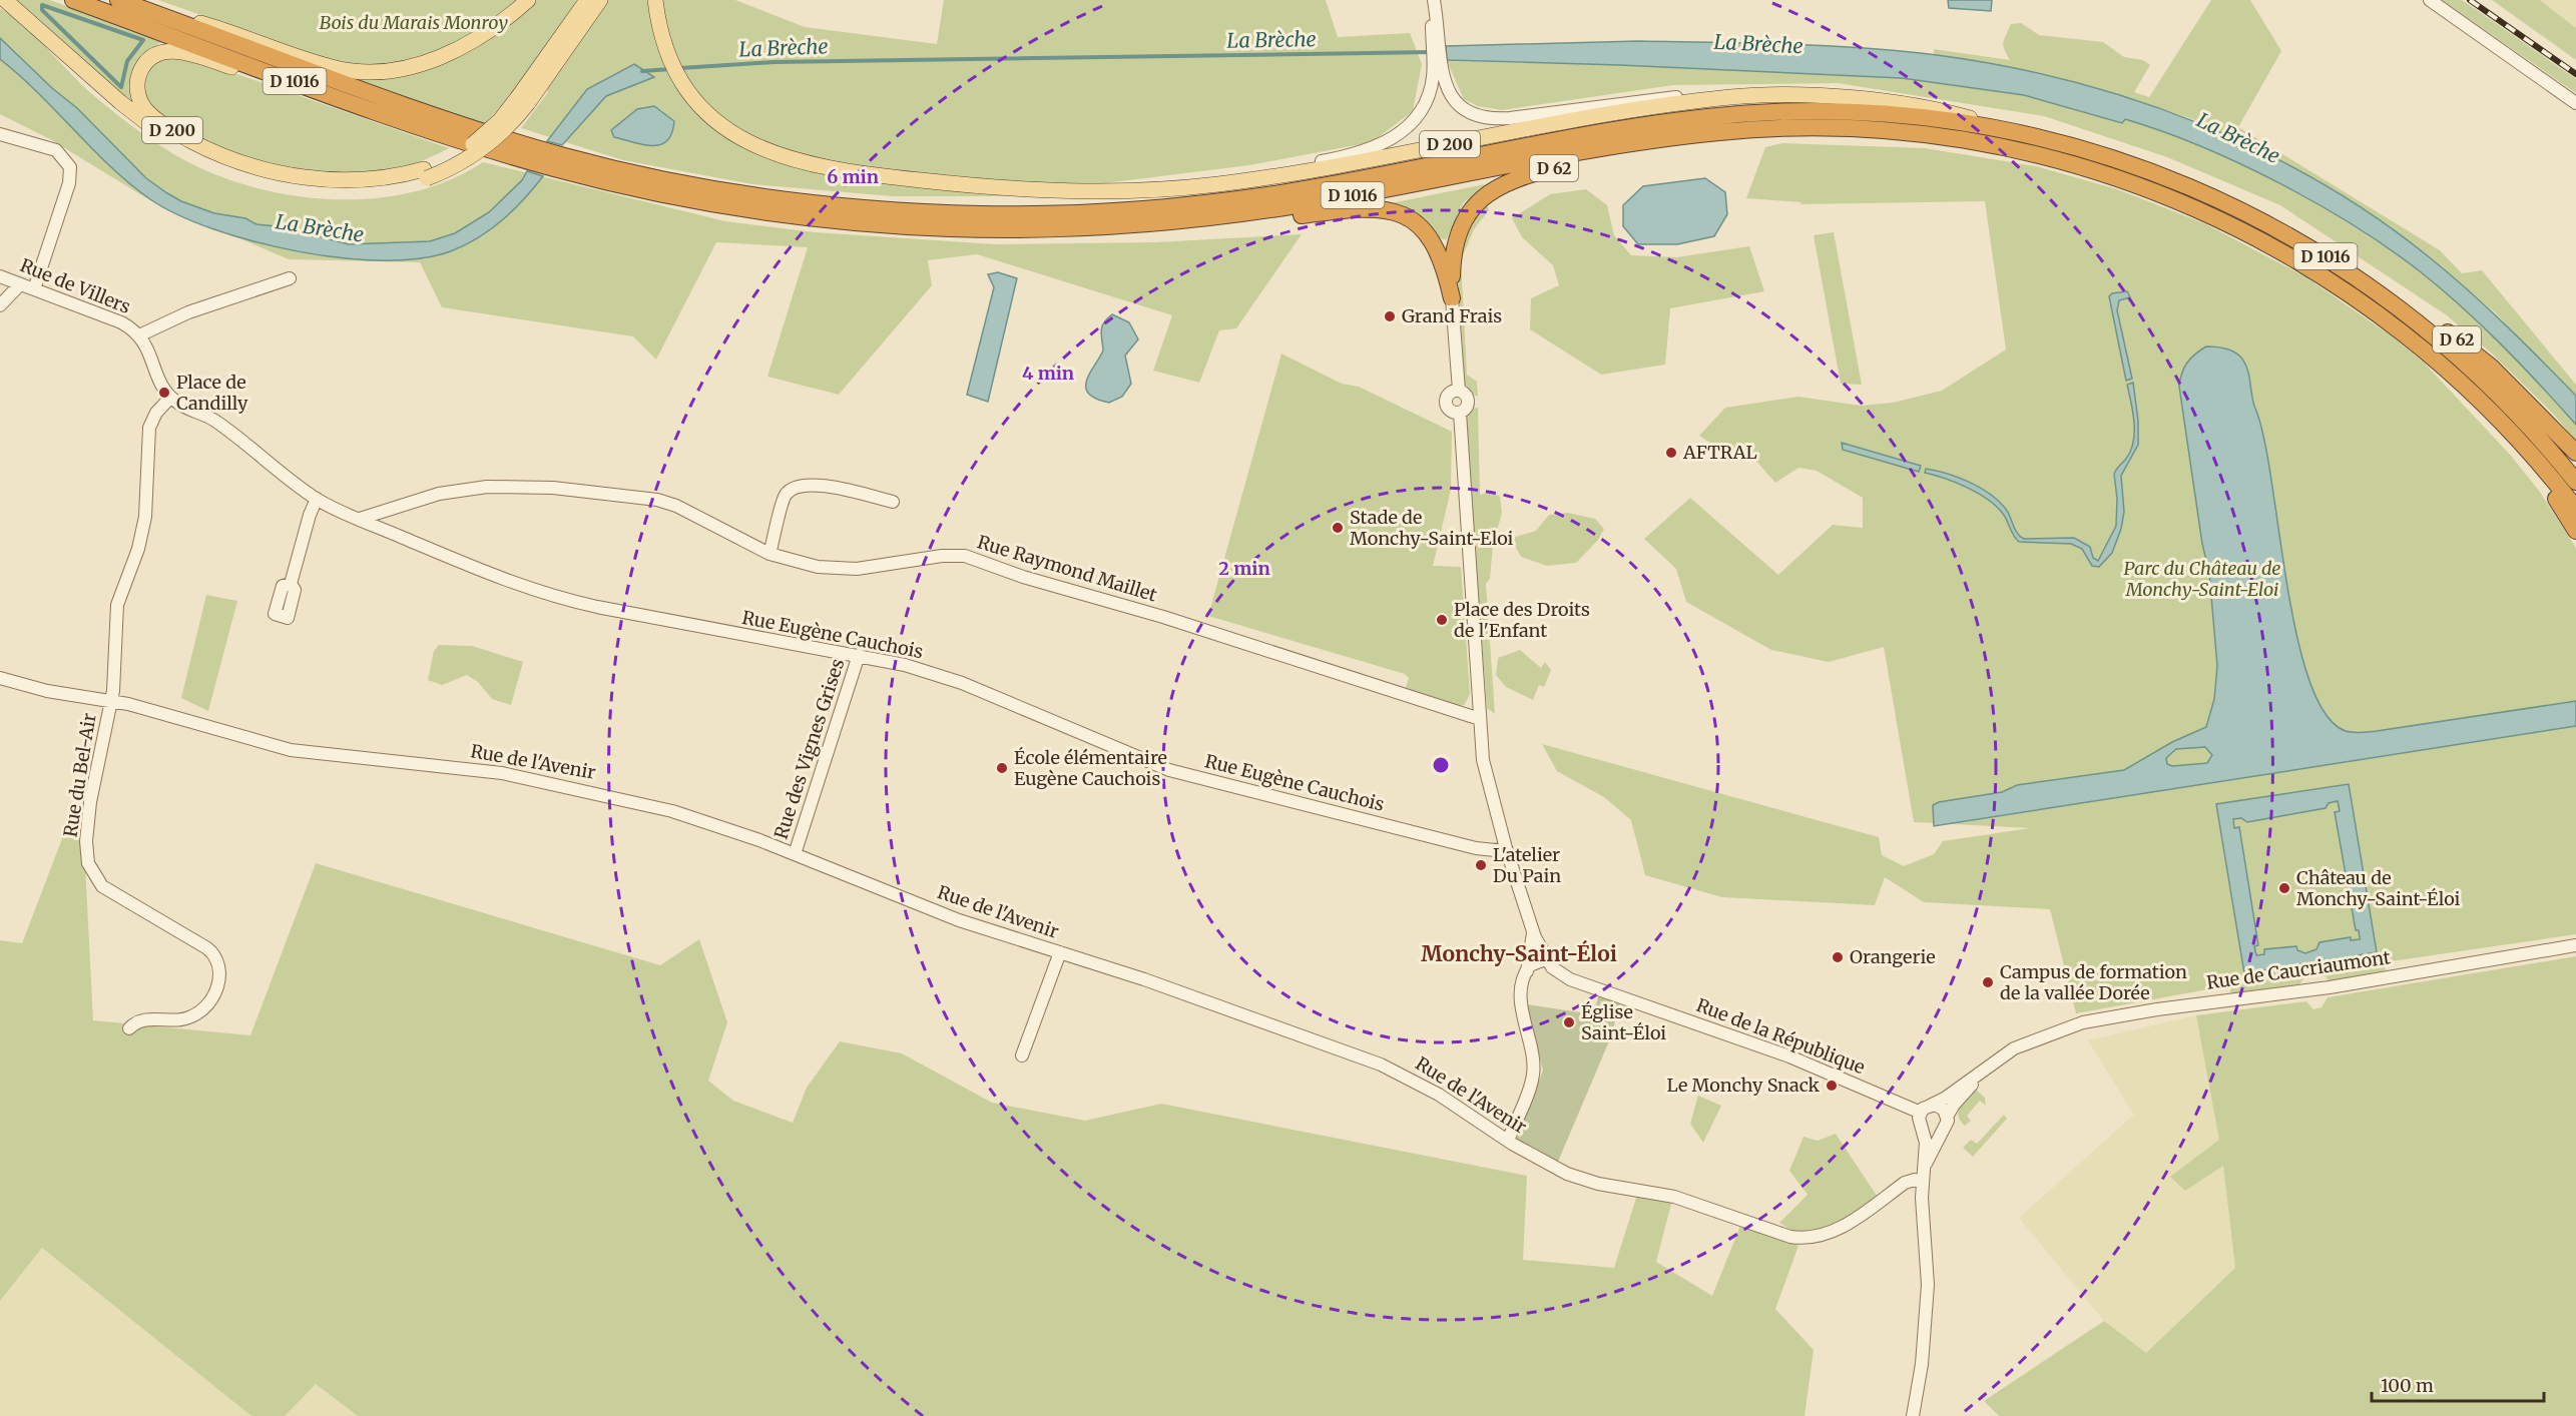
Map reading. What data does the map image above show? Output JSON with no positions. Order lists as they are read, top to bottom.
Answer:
{
  "streets": {
    "highway": ["D 1016", "D 62"],
    "main road": ["D 200"],
    "street": [
      "Rue de Villers",
      "Rue Raymond Maillet",
      "Rue Eugène Cauchois",
      "Rue des Vignes Grises",
      "Rue de l'Avenir",
      "Rue du Bel-Air",
      "Rue de Caucriaumont",
      "Rue de la République"
    ]
  },
  "crossings": [
    ["D 1016", "D 200"],
    ["D 1016", "D 62"],
    ["D 62", "Rue de la République"],
    ["Rue de Villers", "Rue Eugène Cauchois"],
    ["Rue de Villers", "Rue du Bel-Air"],
    ["Rue Raymond Maillet", "Rue Eugène Cauchois"],
    ["Rue Raymond Maillet", "Rue de la République"],
    ["Rue Eugène Cauchois", "Rue des Vignes Grises"],
    ["Rue Eugène Cauchois", "Rue du Bel-Air"],
    ["Rue Eugène Cauchois", "Rue de la République"],
    ["Rue des Vignes Grises", "Rue de l'Avenir"],
    ["Rue de l'Avenir", "Rue du Bel-Air"]
  ],
  "districts": ["Monchy-Saint-Éloi"],
  "water": ["La Brèche"],
  "parks": ["Bois du Marais Monroy", "Parc du Château de Monchy-Saint-Eloi"],
  "places": [
    "Grand Frais",
    "Place de Candilly",
    "AFTRAL",
    "Stade de Monchy-Saint-Eloi",
    "Place des Droits de l'Enfant",
    "École élémentaire Eugène Cauchois",
    "L'atelier Du Pain",
    "Château de Monchy-Saint-Éloi",
    "Orangerie",
    "Campus de formation de la vallée Dorée",
    "Église Saint-Éloi",
    "Le Monchy Snack"
  ],
  "scale_bar": "100 m",
  "rings": ["6 min", "4 min", "2 min"]
}
